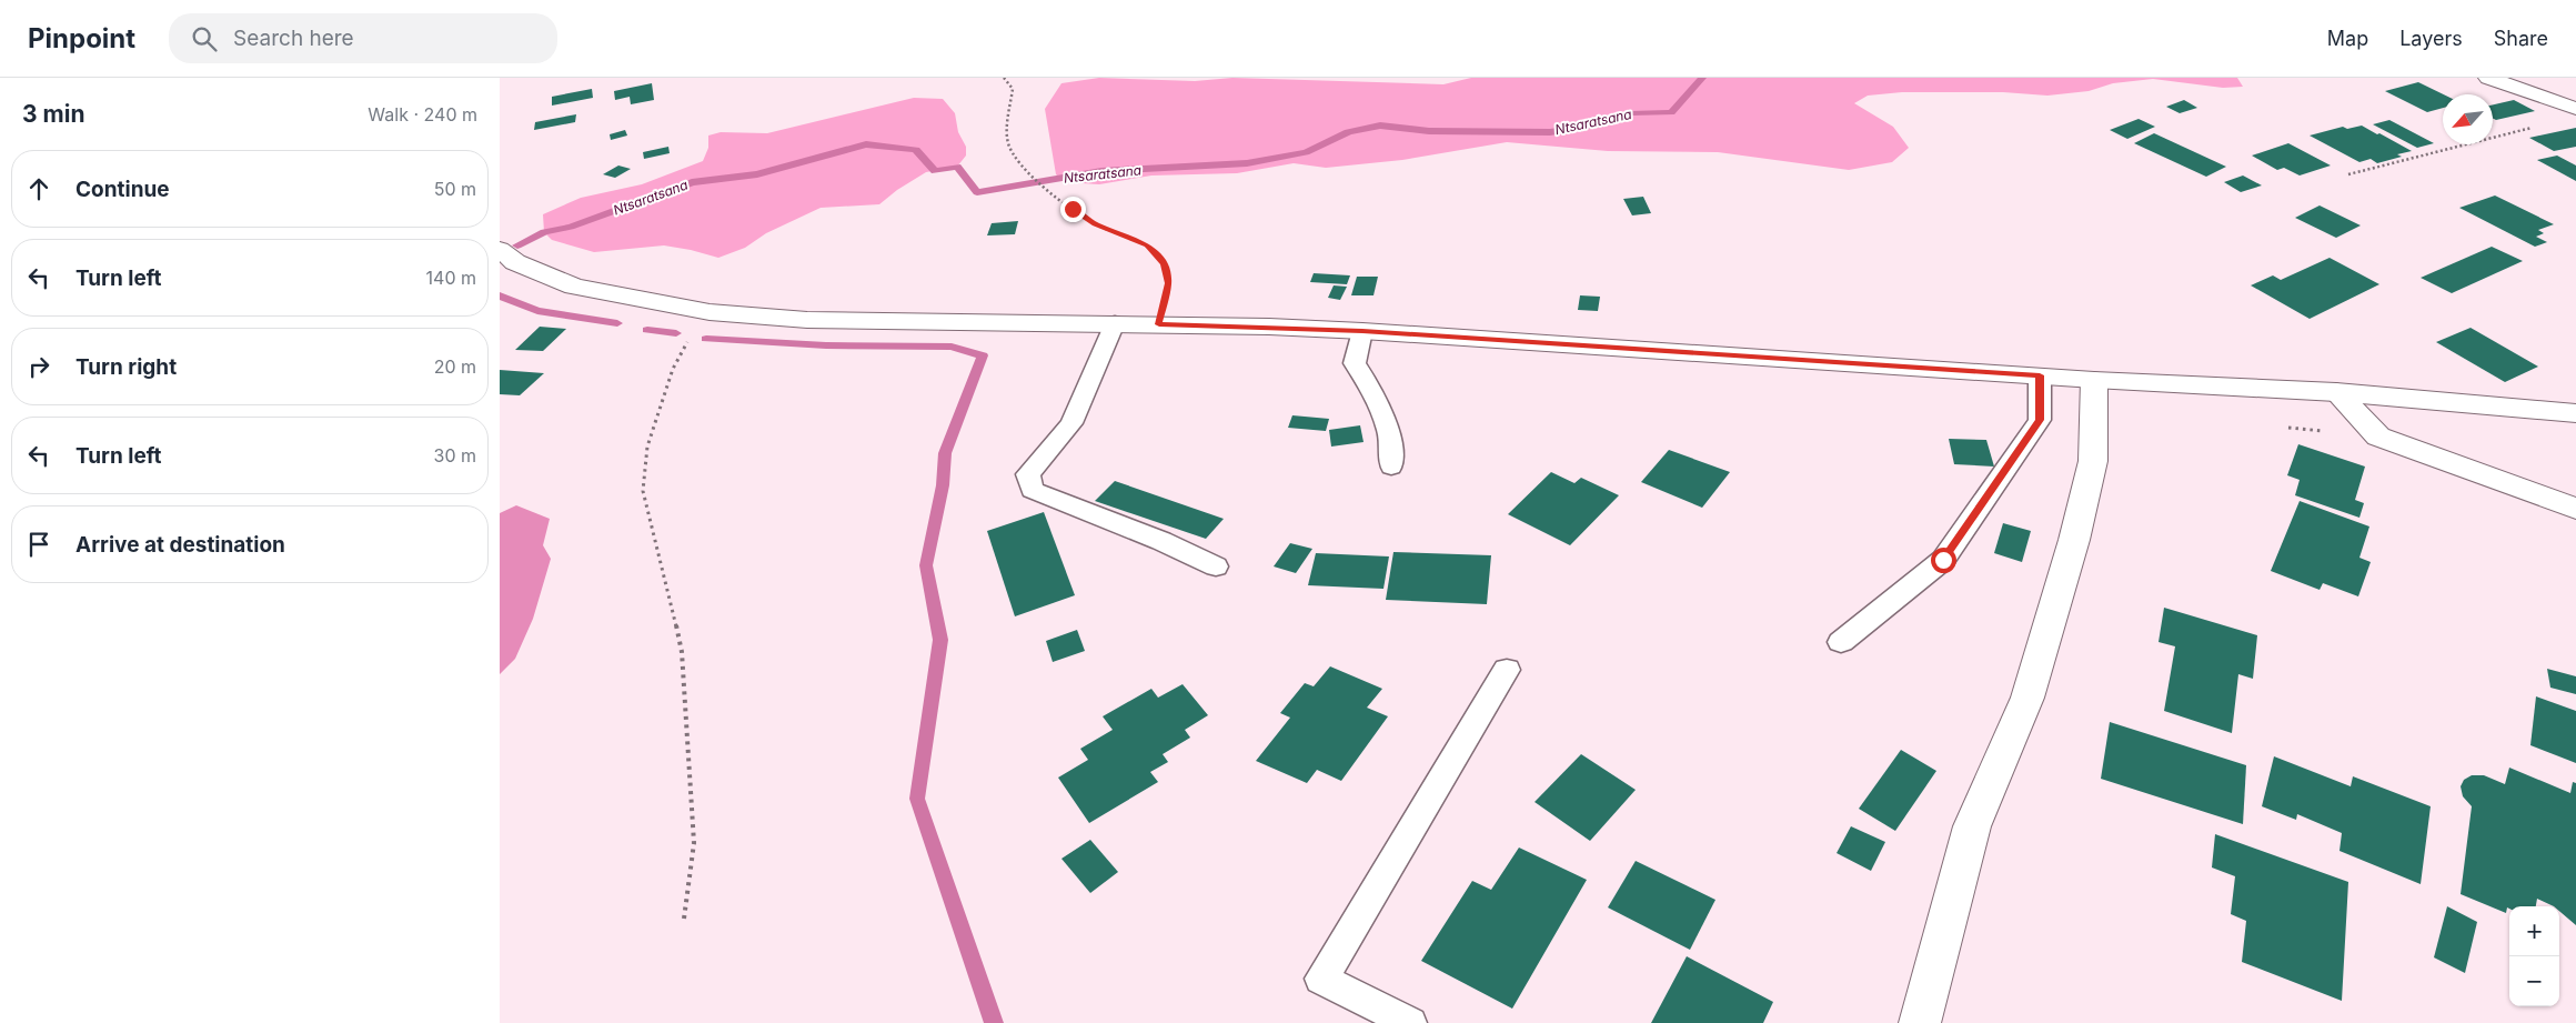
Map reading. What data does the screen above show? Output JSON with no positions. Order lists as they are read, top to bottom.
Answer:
{
  "water": ["Ntsaratsana"],
  "north": "bottom left",
  "page": {
    "header": "Pinpoint",
    "search": "Search here",
    "nav": ["Map", "Layers", "Share"],
    "heading": ["3 min", "Walk · 240 m"],
    "list": [
      ["Continue", "50 m"],
      ["Turn left", "140 m"],
      ["Turn right", "20 m"],
      ["Turn left", "30 m"],
      "Arrive at destination"
    ],
    "map_buttons": ["+", "−"]
  }
}
